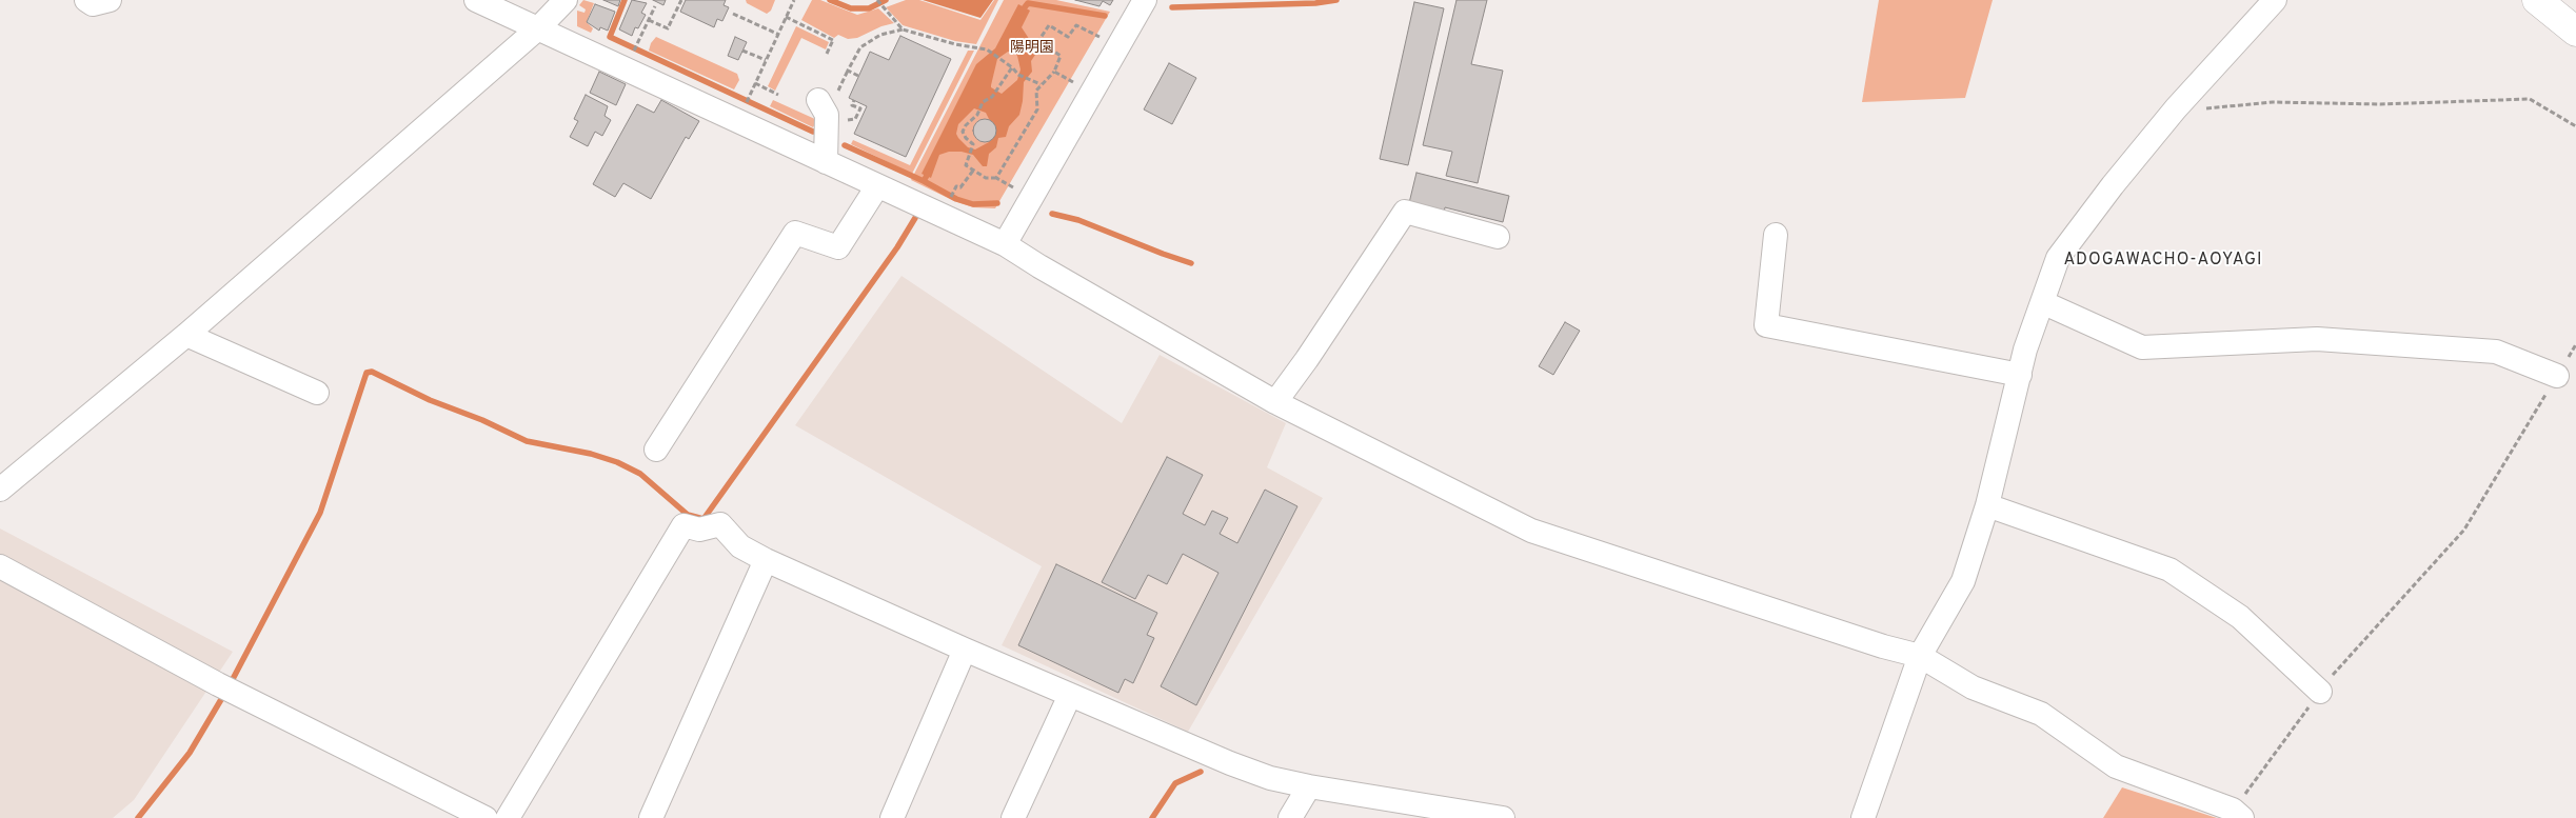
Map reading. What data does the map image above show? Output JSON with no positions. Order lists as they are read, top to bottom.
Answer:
{
  "districts": ["ADOGAWACHO-AOYAGI"],
  "parks": ["陽明園"]
}
